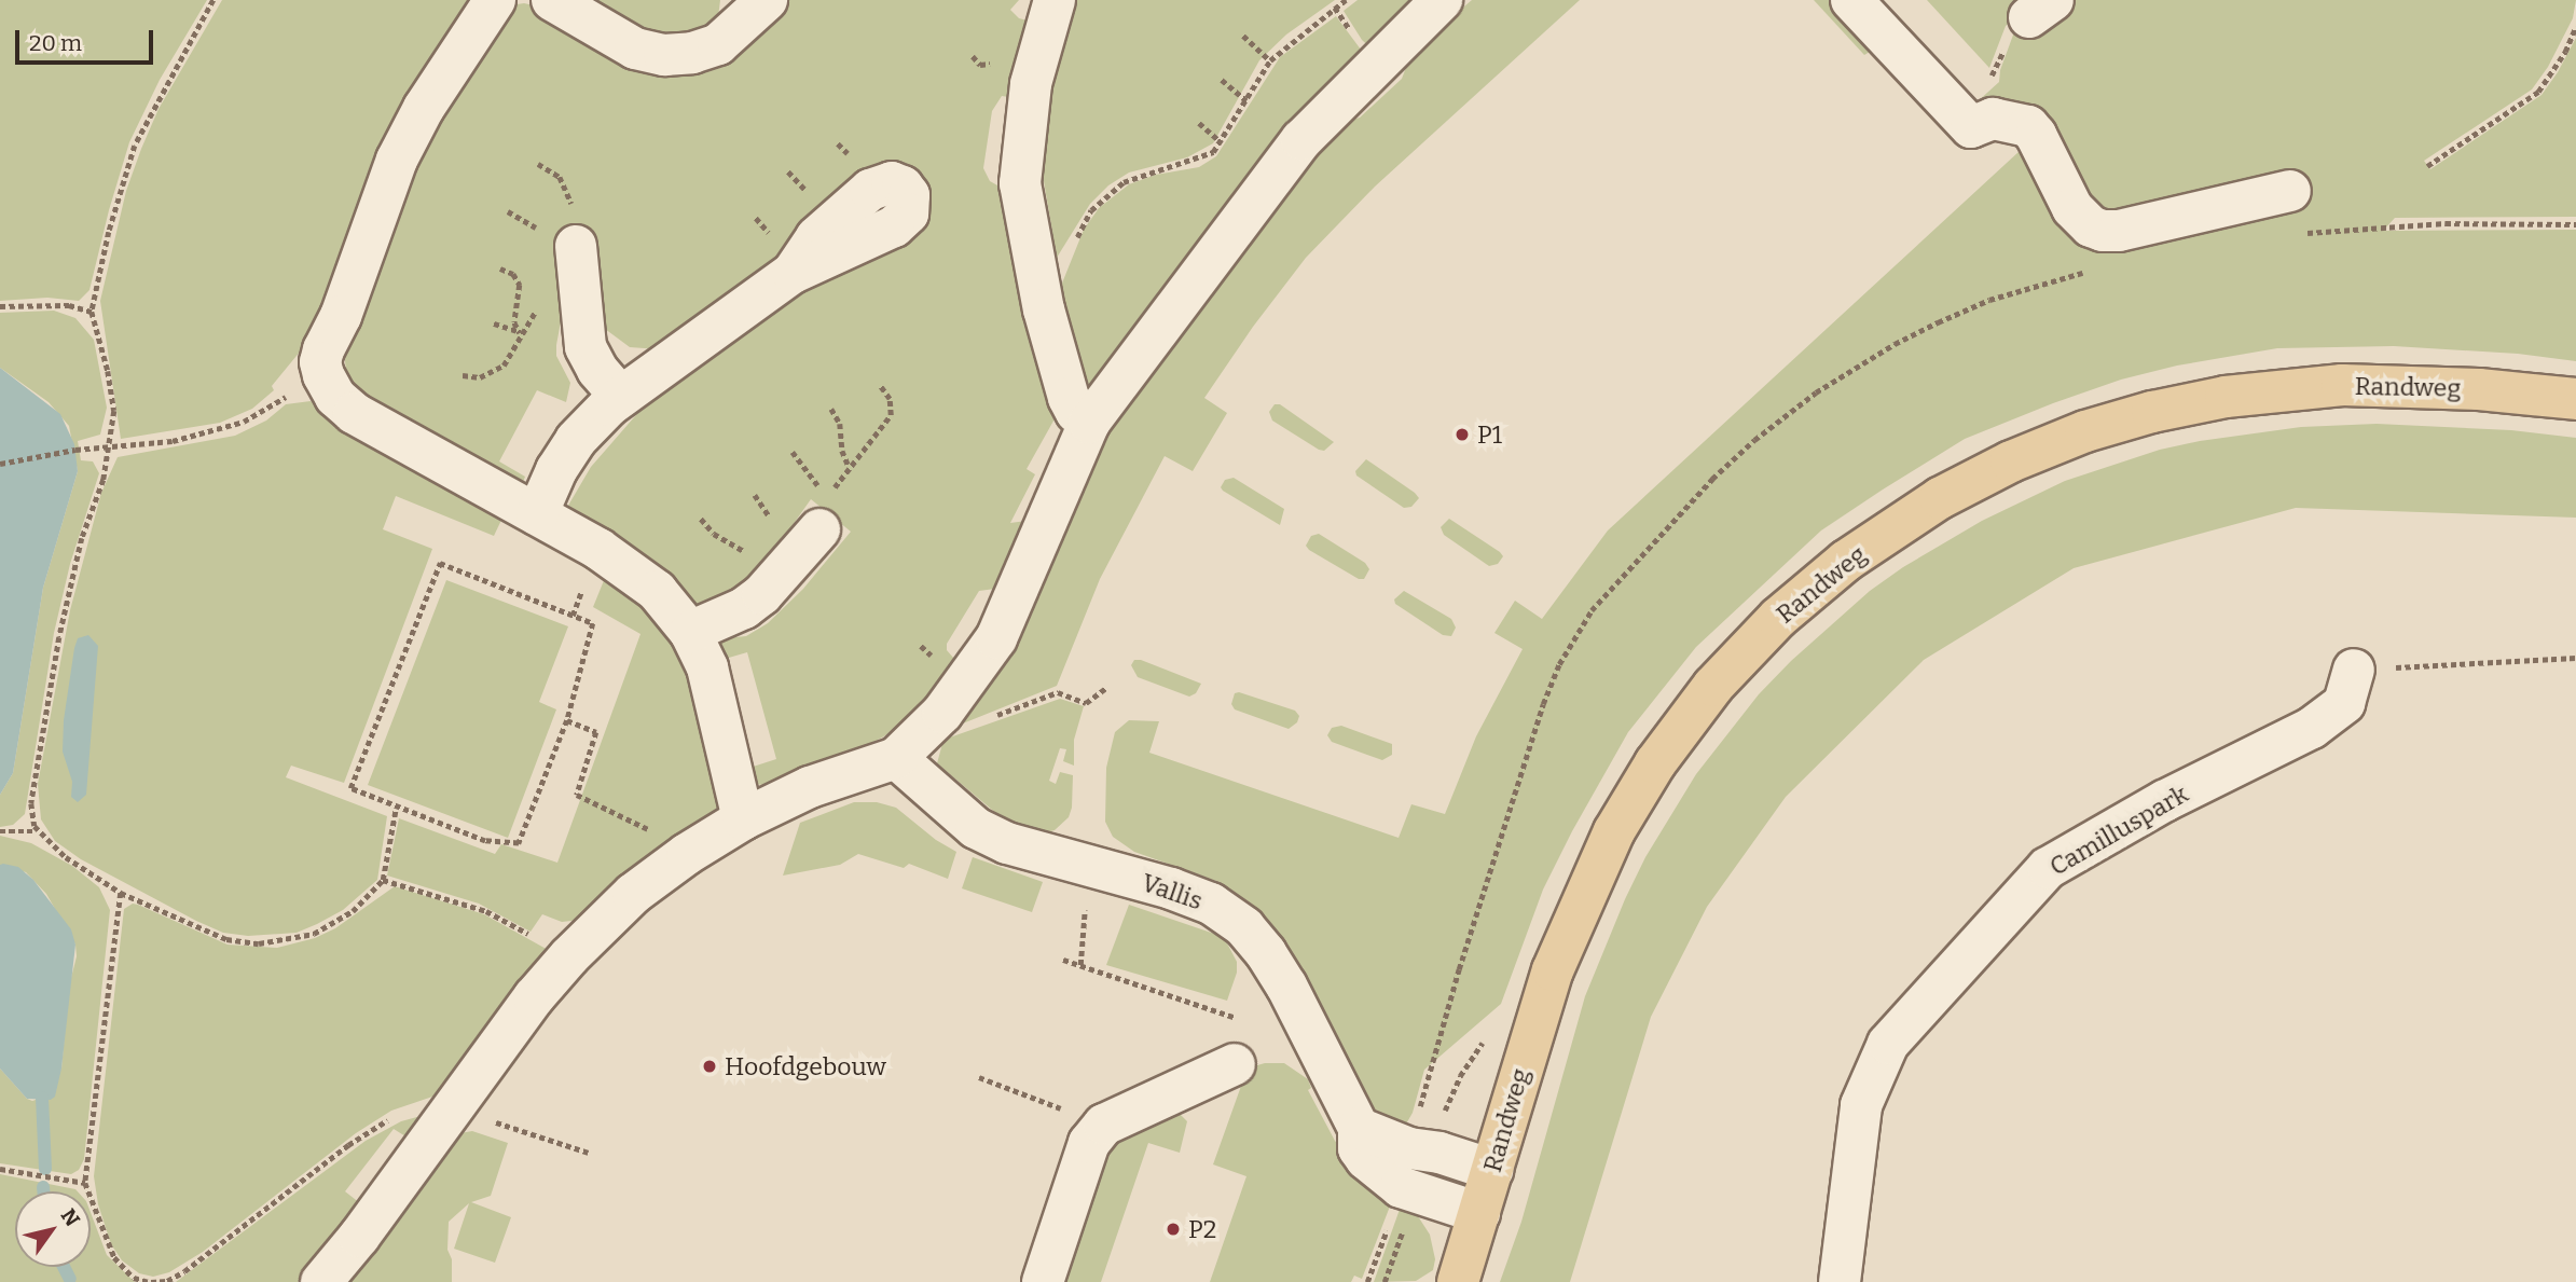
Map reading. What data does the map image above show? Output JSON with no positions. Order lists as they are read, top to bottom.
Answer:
{
  "streets": {
    "main road": ["Randweg"],
    "street": ["Camilluspark", "Vallis"]
  },
  "crossings": [
    ["Randweg", "Vallis"]
  ],
  "places": ["P1", "Hoofdgebouw", "P2"],
  "scale_bar": "20 m",
  "north": "top right"
}
